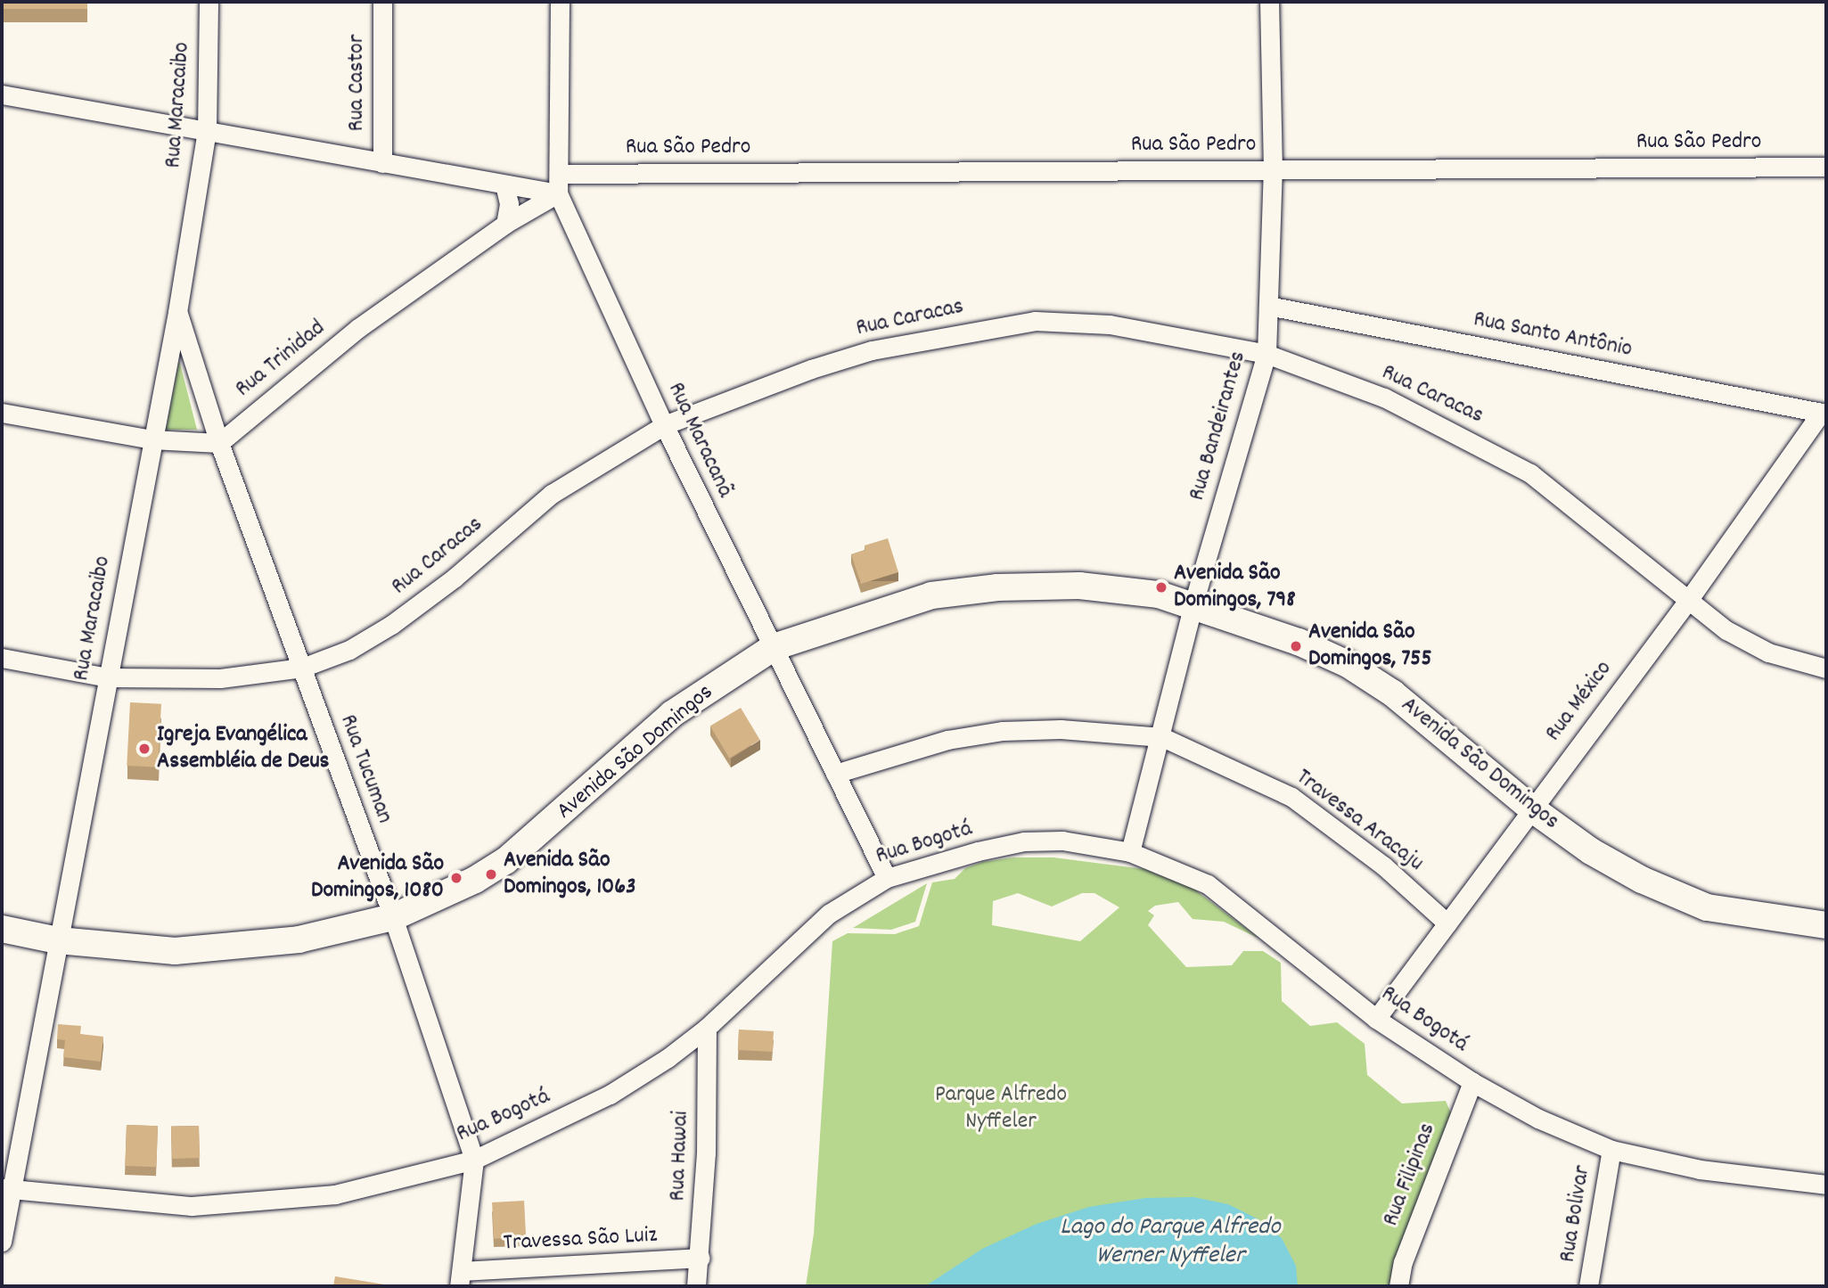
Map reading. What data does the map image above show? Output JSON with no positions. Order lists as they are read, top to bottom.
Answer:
{
  "streets": {
    "street": [
      "Rua Castor",
      "Rua Maracaibo",
      "Rua São Pedro",
      "Rua Caracas",
      "Rua Santo Antônio",
      "Rua Trinidad",
      "Rua Bandeirantes",
      "Rua Maracanã",
      "Rua México",
      "Avenida São Domingos",
      "Rua Tucuman",
      "Travessa Aracaju",
      "Rua Bogotá",
      "Rua Hawai",
      "Rua Filipinas",
      "Rua Bolivar",
      "Travessa São Luiz"
    ]
  },
  "crossings": [
    ["Rua Maracaibo", "Rua Caracas"],
    ["Rua Maracaibo", "Avenida São Domingos"],
    ["Rua Maracaibo", "Rua Tucuman"],
    ["Rua Maracaibo", "Rua Bogotá"],
    ["Rua São Pedro", "Rua Bandeirantes"],
    ["Rua São Pedro", "Rua Maracanã"],
    ["Rua Caracas", "Rua Bandeirantes"],
    ["Rua Caracas", "Rua Maracanã"],
    ["Rua Caracas", "Rua México"],
    ["Rua Caracas", "Rua Tucuman"],
    ["Rua Santo Antônio", "Rua Bandeirantes"],
    ["Rua Santo Antônio", "Rua México"],
    ["Rua Trinidad", "Rua Maracanã"],
    ["Rua Trinidad", "Rua Tucuman"],
    ["Rua Bandeirantes", "Avenida São Domingos"],
    ["Rua Bandeirantes", "Travessa Aracaju"],
    ["Rua Bandeirantes", "Rua Bogotá"],
    ["Rua Maracanã", "Avenida São Domingos"],
    ["Rua Maracanã", "Travessa Aracaju"],
    ["Rua Maracanã", "Rua Bogotá"],
    ["Rua México", "Avenida São Domingos"],
    ["Rua México", "Travessa Aracaju"],
    ["Rua México", "Rua Bogotá"],
    ["Avenida São Domingos", "Rua Tucuman"],
    ["Rua Tucuman", "Rua Bogotá"],
    ["Rua Tucuman", "Travessa São Luiz"],
    ["Rua Bogotá", "Rua Hawai"],
    ["Rua Bogotá", "Rua Filipinas"],
    ["Rua Bogotá", "Rua Bolivar"],
    ["Rua Hawai", "Travessa São Luiz"]
  ],
  "water": ["Lago do Parque Alfredo Werner Nyffeler"],
  "parks": ["Parque Alfredo Nyffeler"],
  "places": [
    "Avenida São Domingos, 798",
    "Avenida São Domingos, 755",
    "Igreja Evangélica Assembléia de Deus",
    "Avenida São Domingos, 1063",
    "Avenida São Domingos, 1080"
  ]
}
